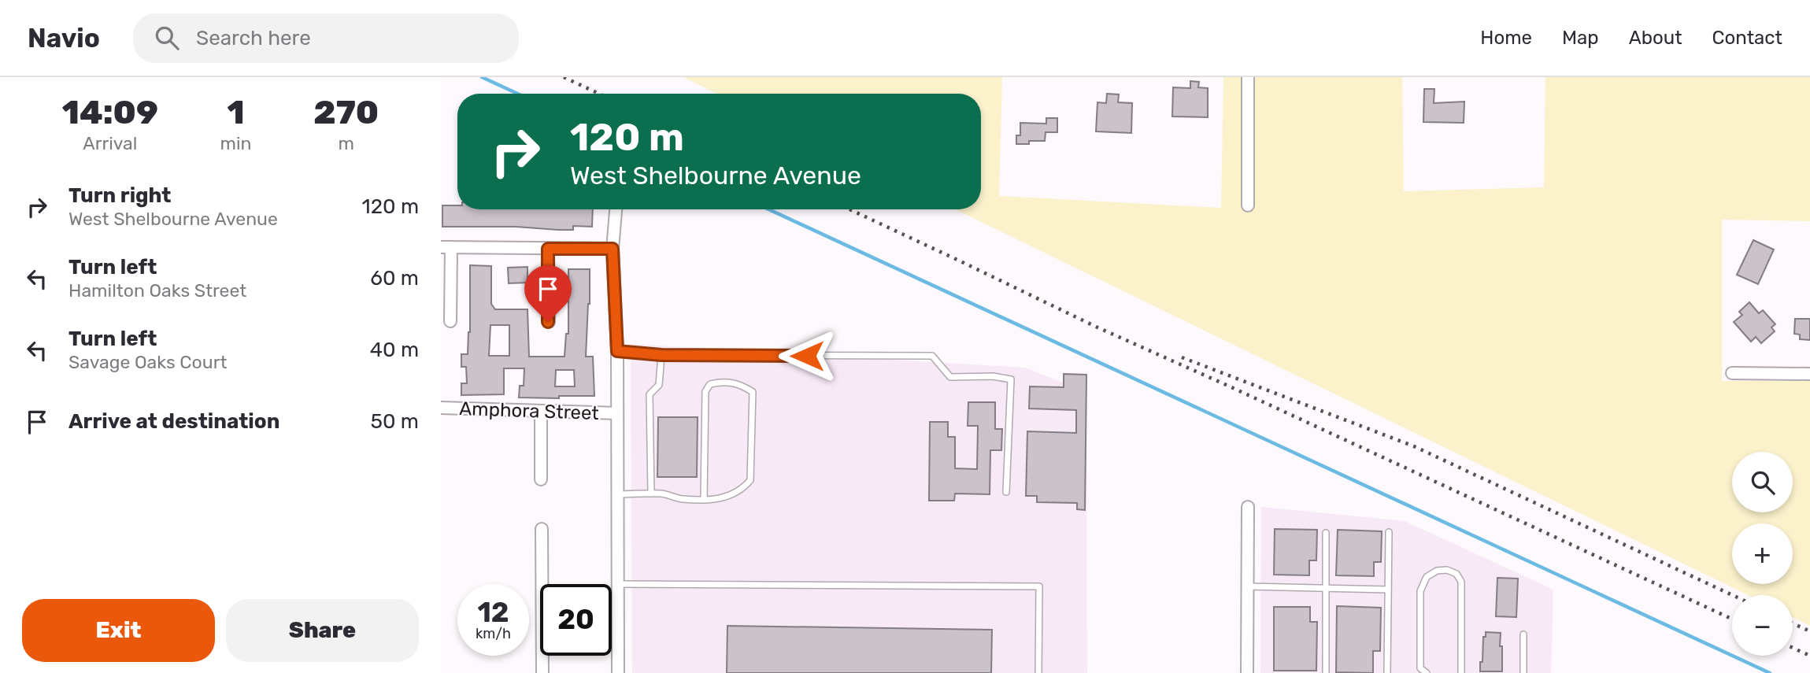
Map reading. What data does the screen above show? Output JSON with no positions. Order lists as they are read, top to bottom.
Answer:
{
  "streets": {
    "street": ["Amphora Street"]
  },
  "page": {
    "header": "Navio",
    "search": "Search here",
    "nav": [
      "Home",
      "Map",
      "About",
      "Contact"
    ],
    "eta": [
      "14:09",
      "Arrival",
      "1",
      "min",
      "270",
      "m"
    ],
    "turn": ["120 m", "West Shelbourne Avenue"],
    "list": [
      {
        "name": "Turn right",
        "note": "West Shelbourne Avenue",
        "value": "120 m"
      },
      {
        "name": "Turn left",
        "note": "Hamilton Oaks Street",
        "value": "60 m"
      },
      {
        "name": "Turn left",
        "note": "Savage Oaks Court",
        "value": "40 m"
      },
      {
        "name": "Arrive at destination",
        "value": "50 m"
      }
    ],
    "map_buttons": ["+", "−"],
    "speed": "12 km/h",
    "limit": "20",
    "buttons": ["Exit", "Share"]
  }
}
